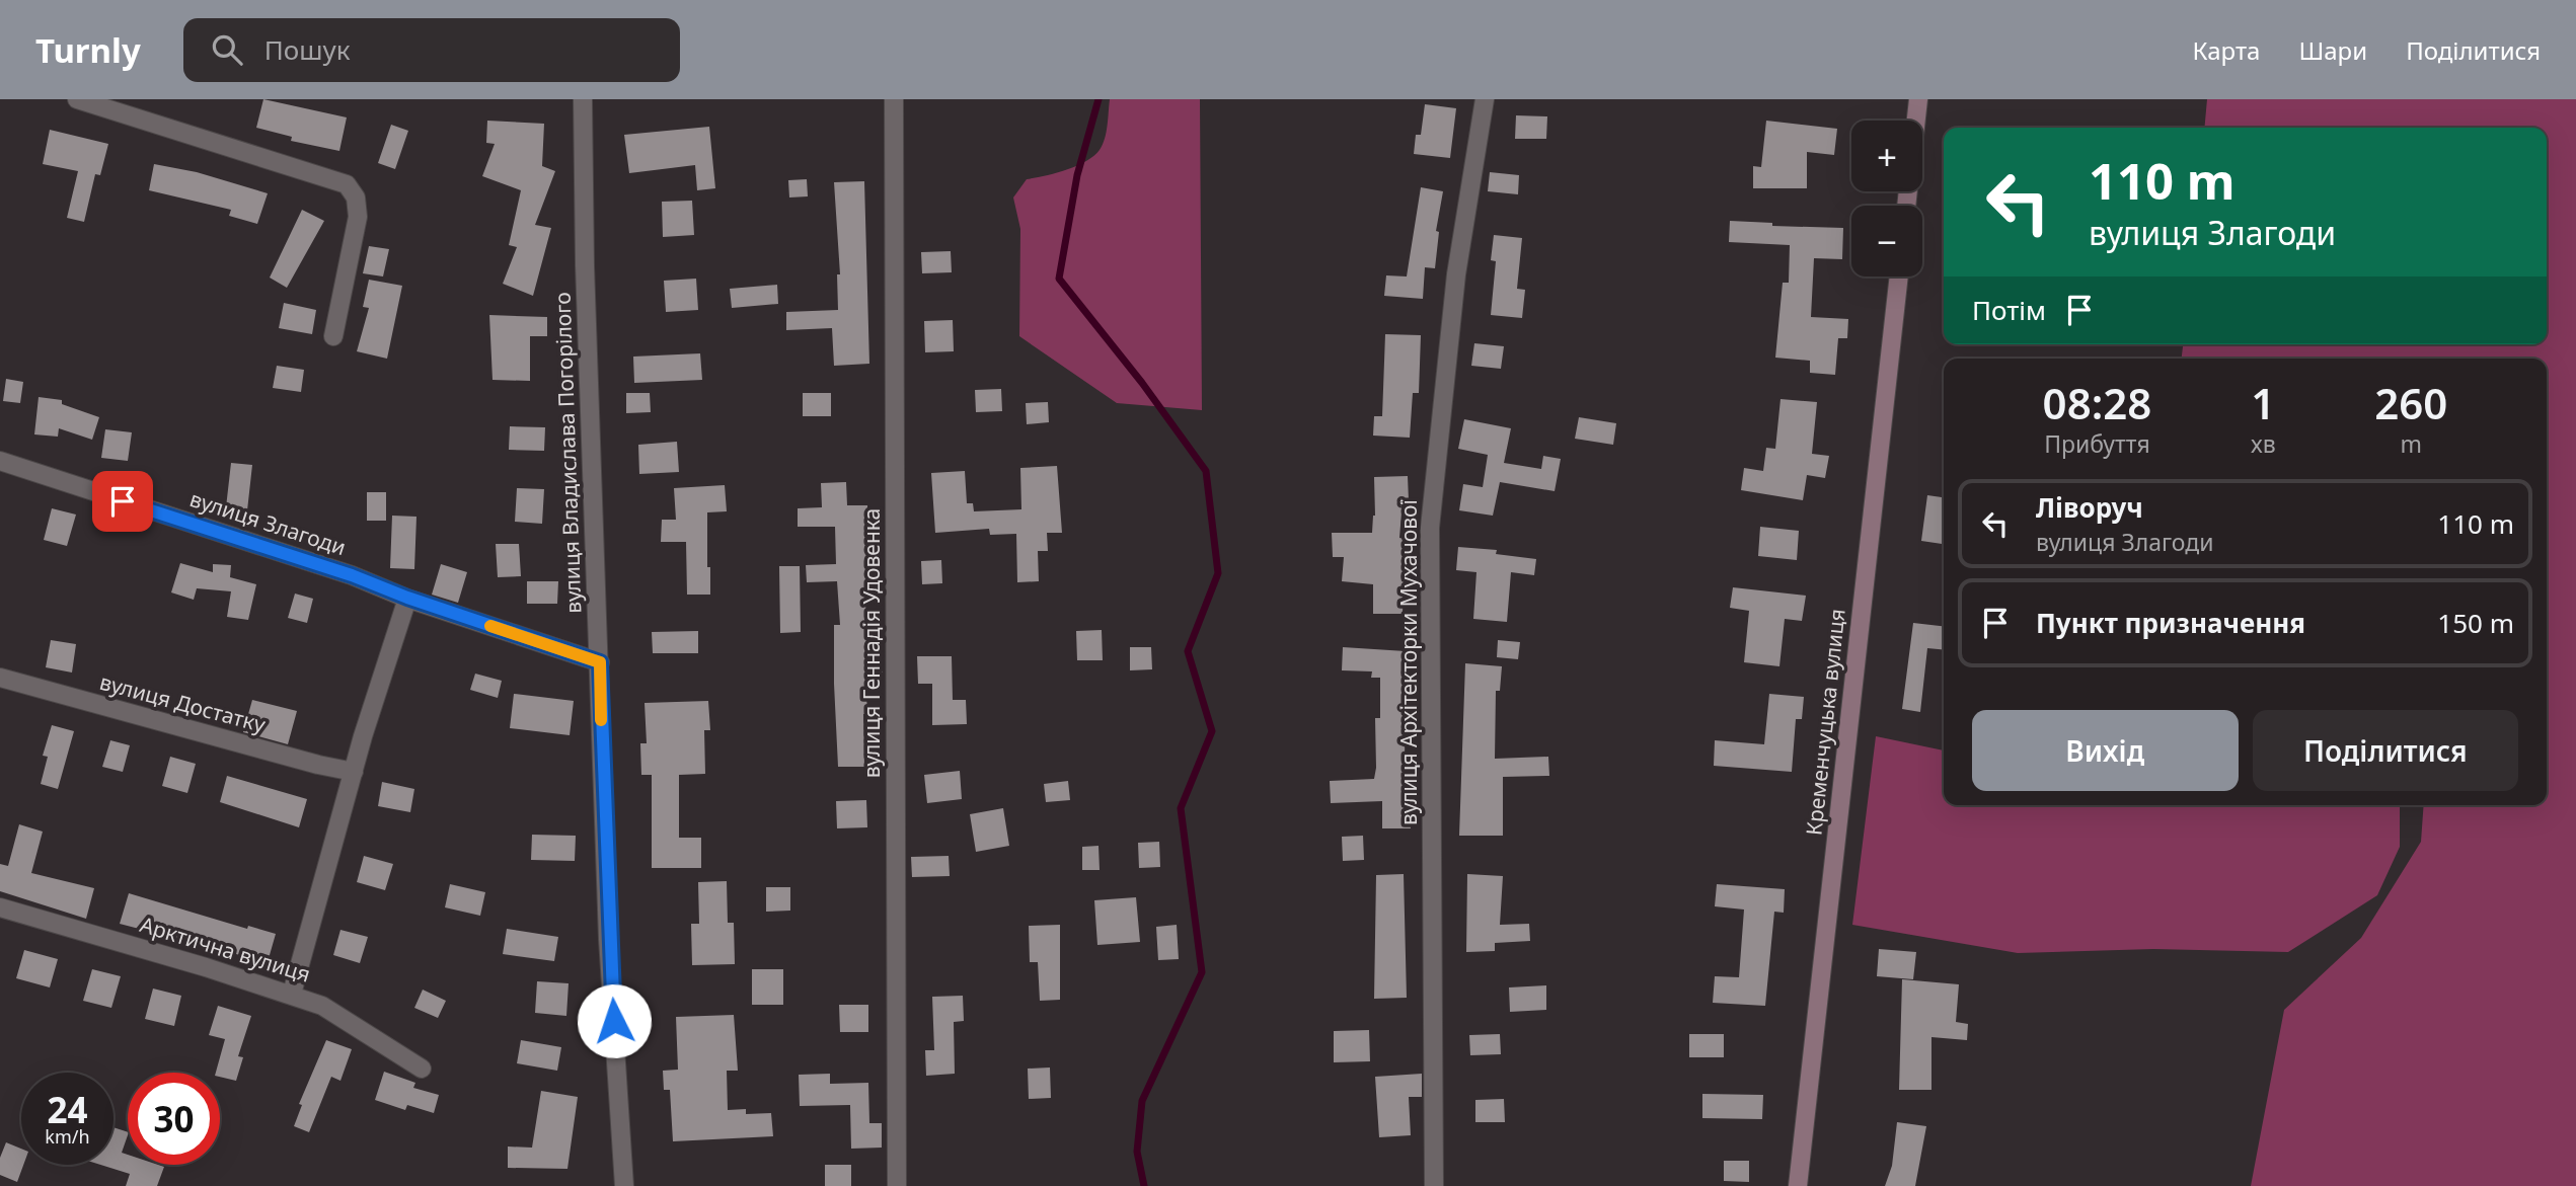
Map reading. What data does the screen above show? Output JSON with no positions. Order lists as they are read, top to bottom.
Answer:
{
  "streets": {
    "street": [
      "вулиця Владислава Погорілого",
      "вулиця Злагоди",
      "вулиця Геннадія Удовенка",
      "вулиця Архітекторки Мухачової",
      "вулиця Достатку",
      "Кременчуцька вулиця",
      "Арктична вулиця"
    ]
  },
  "crossings": [
    ["вулиця Владислава Погорілого", "вулиця Злагоди"]
  ],
  "page": {
    "header": "Turnly",
    "search": "Пошук",
    "nav": ["Карта", "Шари", "Поділитися"],
    "map_buttons": ["+", "−"],
    "turn": ["110 m", "вулиця Злагоди"],
    "then": "Потім",
    "eta": [
      "08:28",
      "Прибуття",
      "1",
      "хв",
      "260",
      "m"
    ],
    "list": [
      {
        "name": "Ліворуч",
        "note": "вулиця Злагоди",
        "value": "110 m"
      },
      {
        "name": "Пункт призначення",
        "value": "150 m"
      }
    ],
    "buttons": ["Вихід", "Поділитися"],
    "speed": "24 km/h",
    "limit": "30"
  }
}
